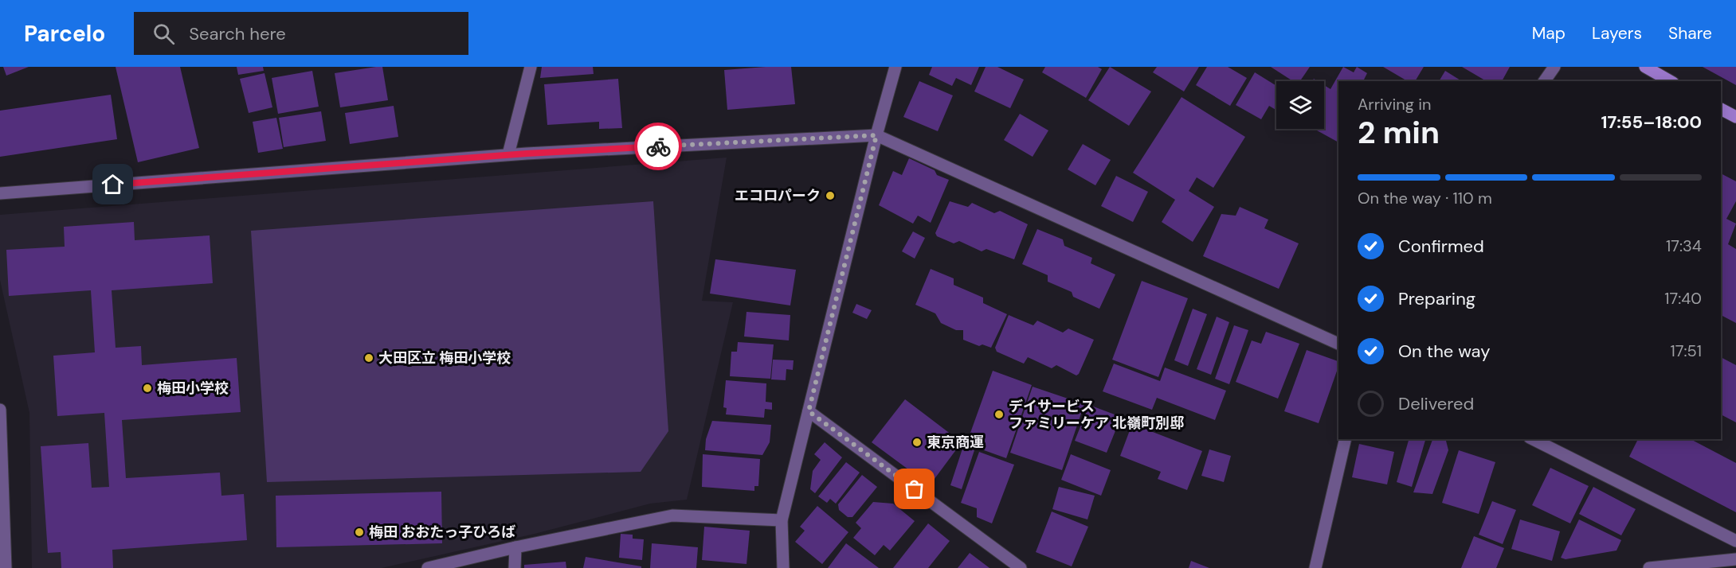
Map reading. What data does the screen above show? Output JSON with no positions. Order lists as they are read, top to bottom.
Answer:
{
  "places": [
    "エコロパーク",
    "大田区立 梅田小学校",
    "梅田小学校",
    "デイサービス ファミリーケア 北嶺町別邸",
    "東京商運",
    "梅田 おおたっ子ひろば"
  ],
  "page": {
    "header": "Parcelo",
    "search": "Search here",
    "nav": ["Map", "Layers", "Share"],
    "heading": ["2 min", "Arriving in", "17:55–18:00"],
    "bar": "On the way · 110 m",
    "list": [
      ["Confirmed", "17:34"],
      ["Preparing", "17:40"],
      ["On the way", "17:51"],
      "Delivered"
    ]
  }
}
